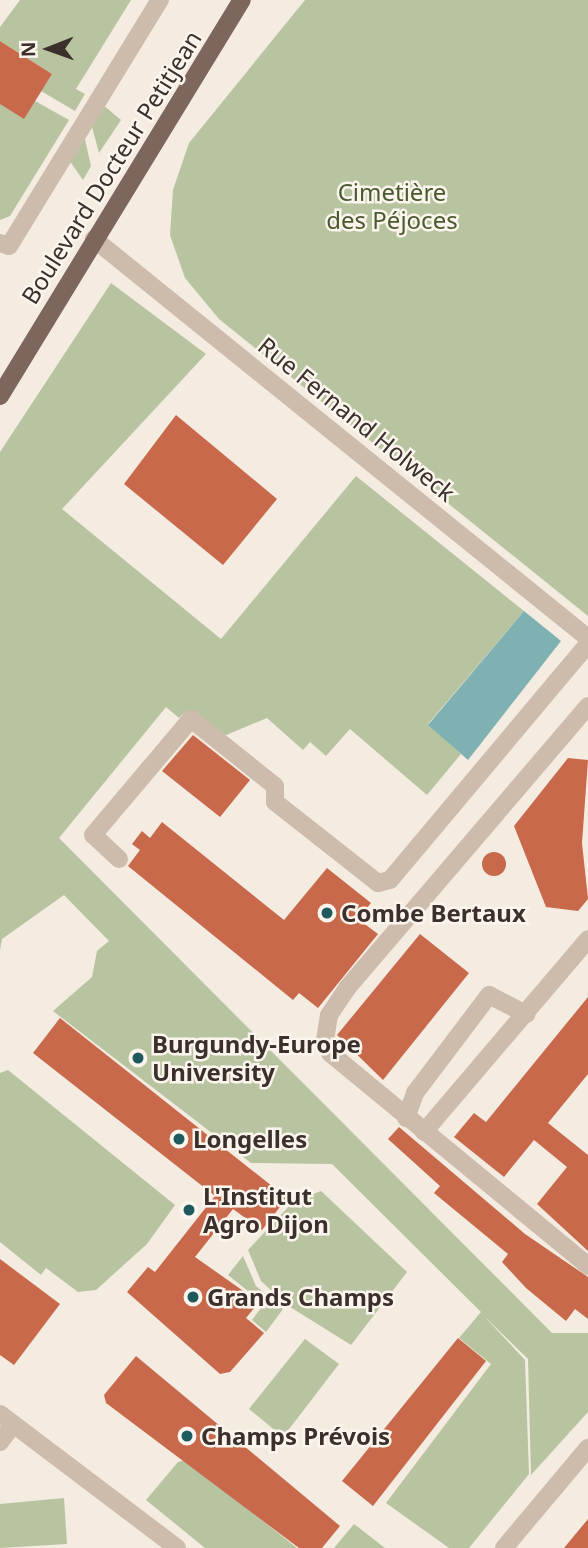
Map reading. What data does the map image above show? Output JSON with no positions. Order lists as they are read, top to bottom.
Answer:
{
  "streets": {
    "main road": ["Boulevard Docteur Petitjean"],
    "street": ["Rue Fernand Holweck"]
  },
  "crossings": [
    ["Boulevard Docteur Petitjean", "Rue Fernand Holweck"]
  ],
  "parks": ["Cimetière des Péjoces"],
  "places": [
    "Combe Bertaux",
    "Burgundy-Europe University",
    "Longelles",
    "L'Institut Agro Dijon",
    "Grands Champs",
    "Champs Prévois"
  ],
  "north": "left"
}
